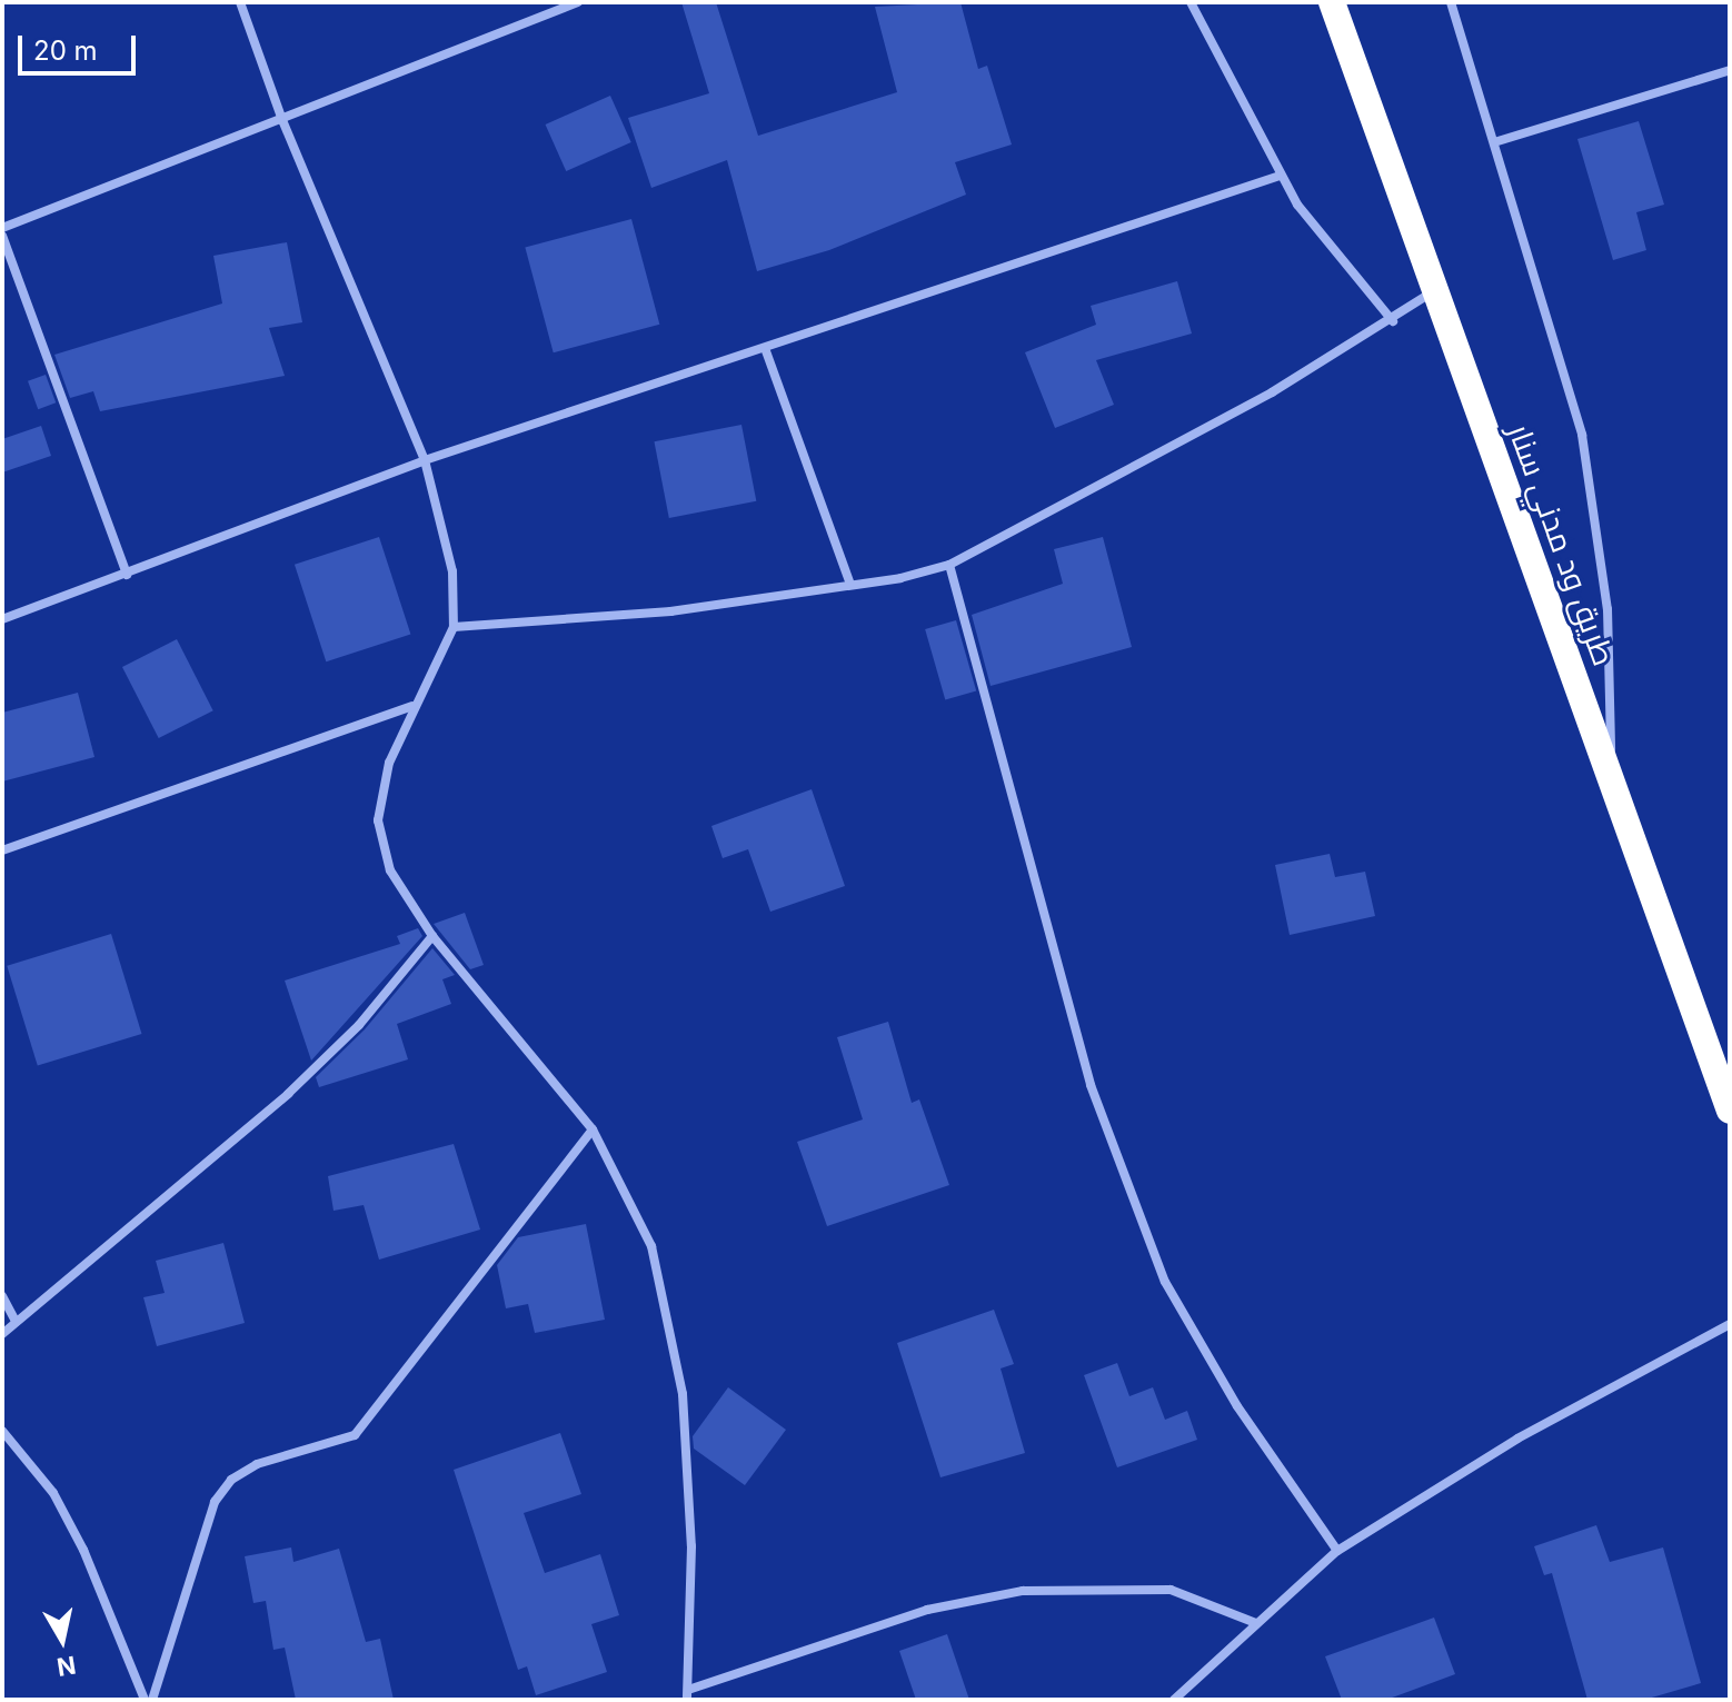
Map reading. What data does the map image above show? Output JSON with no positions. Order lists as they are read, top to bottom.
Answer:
{
  "streets": {
    "highway": ["طريق ود مدني سنار"]
  },
  "scale_bar": "20 m",
  "north": "bottom"
}
